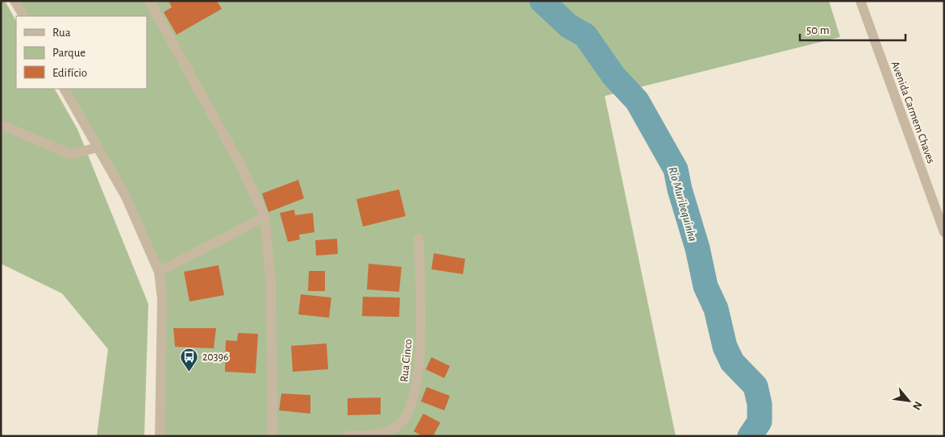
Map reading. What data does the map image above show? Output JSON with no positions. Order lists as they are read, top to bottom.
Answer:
{
  "streets": {
    "street": ["Avenida Carmem Chaves", "Rua Cinco"]
  },
  "water": ["Rio Muribequinha"],
  "places": {
    "bus stop": ["20396"]
  },
  "legend": ["Rua", "Parque", "Edifício"],
  "scale_bar": "50 m",
  "north": "bottom right"
}
